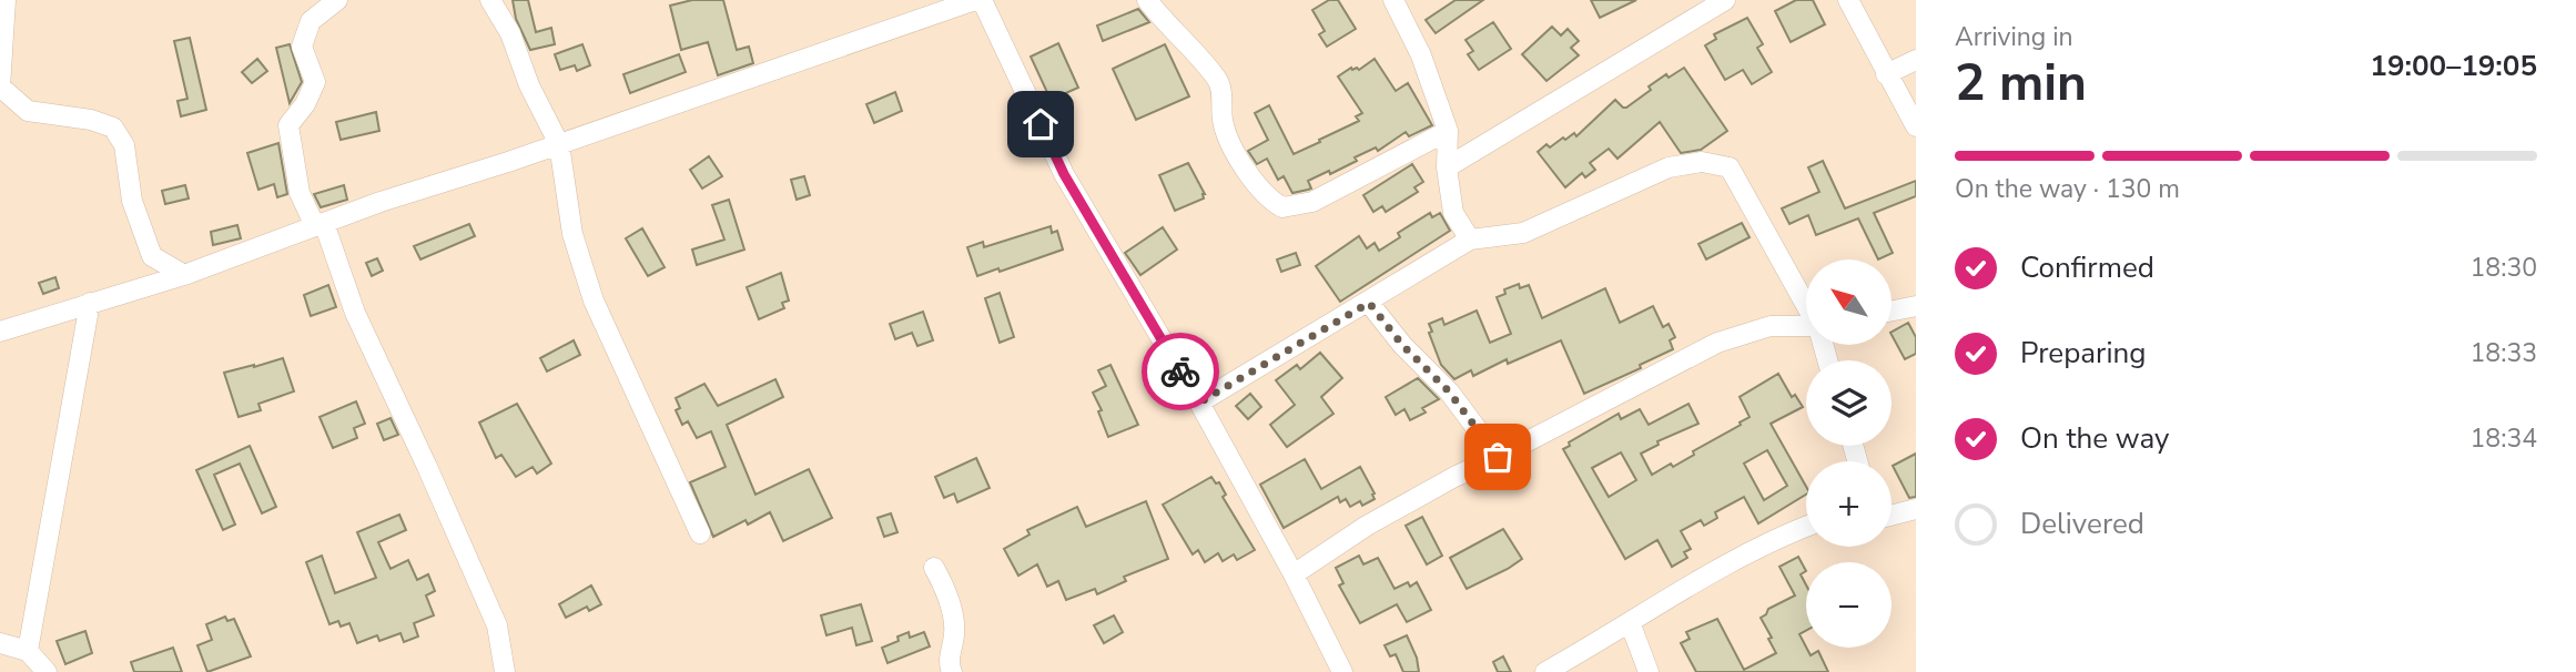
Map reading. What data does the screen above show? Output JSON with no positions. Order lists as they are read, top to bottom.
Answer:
{
  "north": "top left",
  "page": {
    "heading": ["2 min", "Arriving in", "19:00–19:05"],
    "bar": "On the way · 130 m",
    "list": [
      ["Confirmed", "18:30"],
      ["Preparing", "18:33"],
      ["On the way", "18:34"],
      "Delivered"
    ],
    "map_buttons": ["+", "−"]
  }
}
